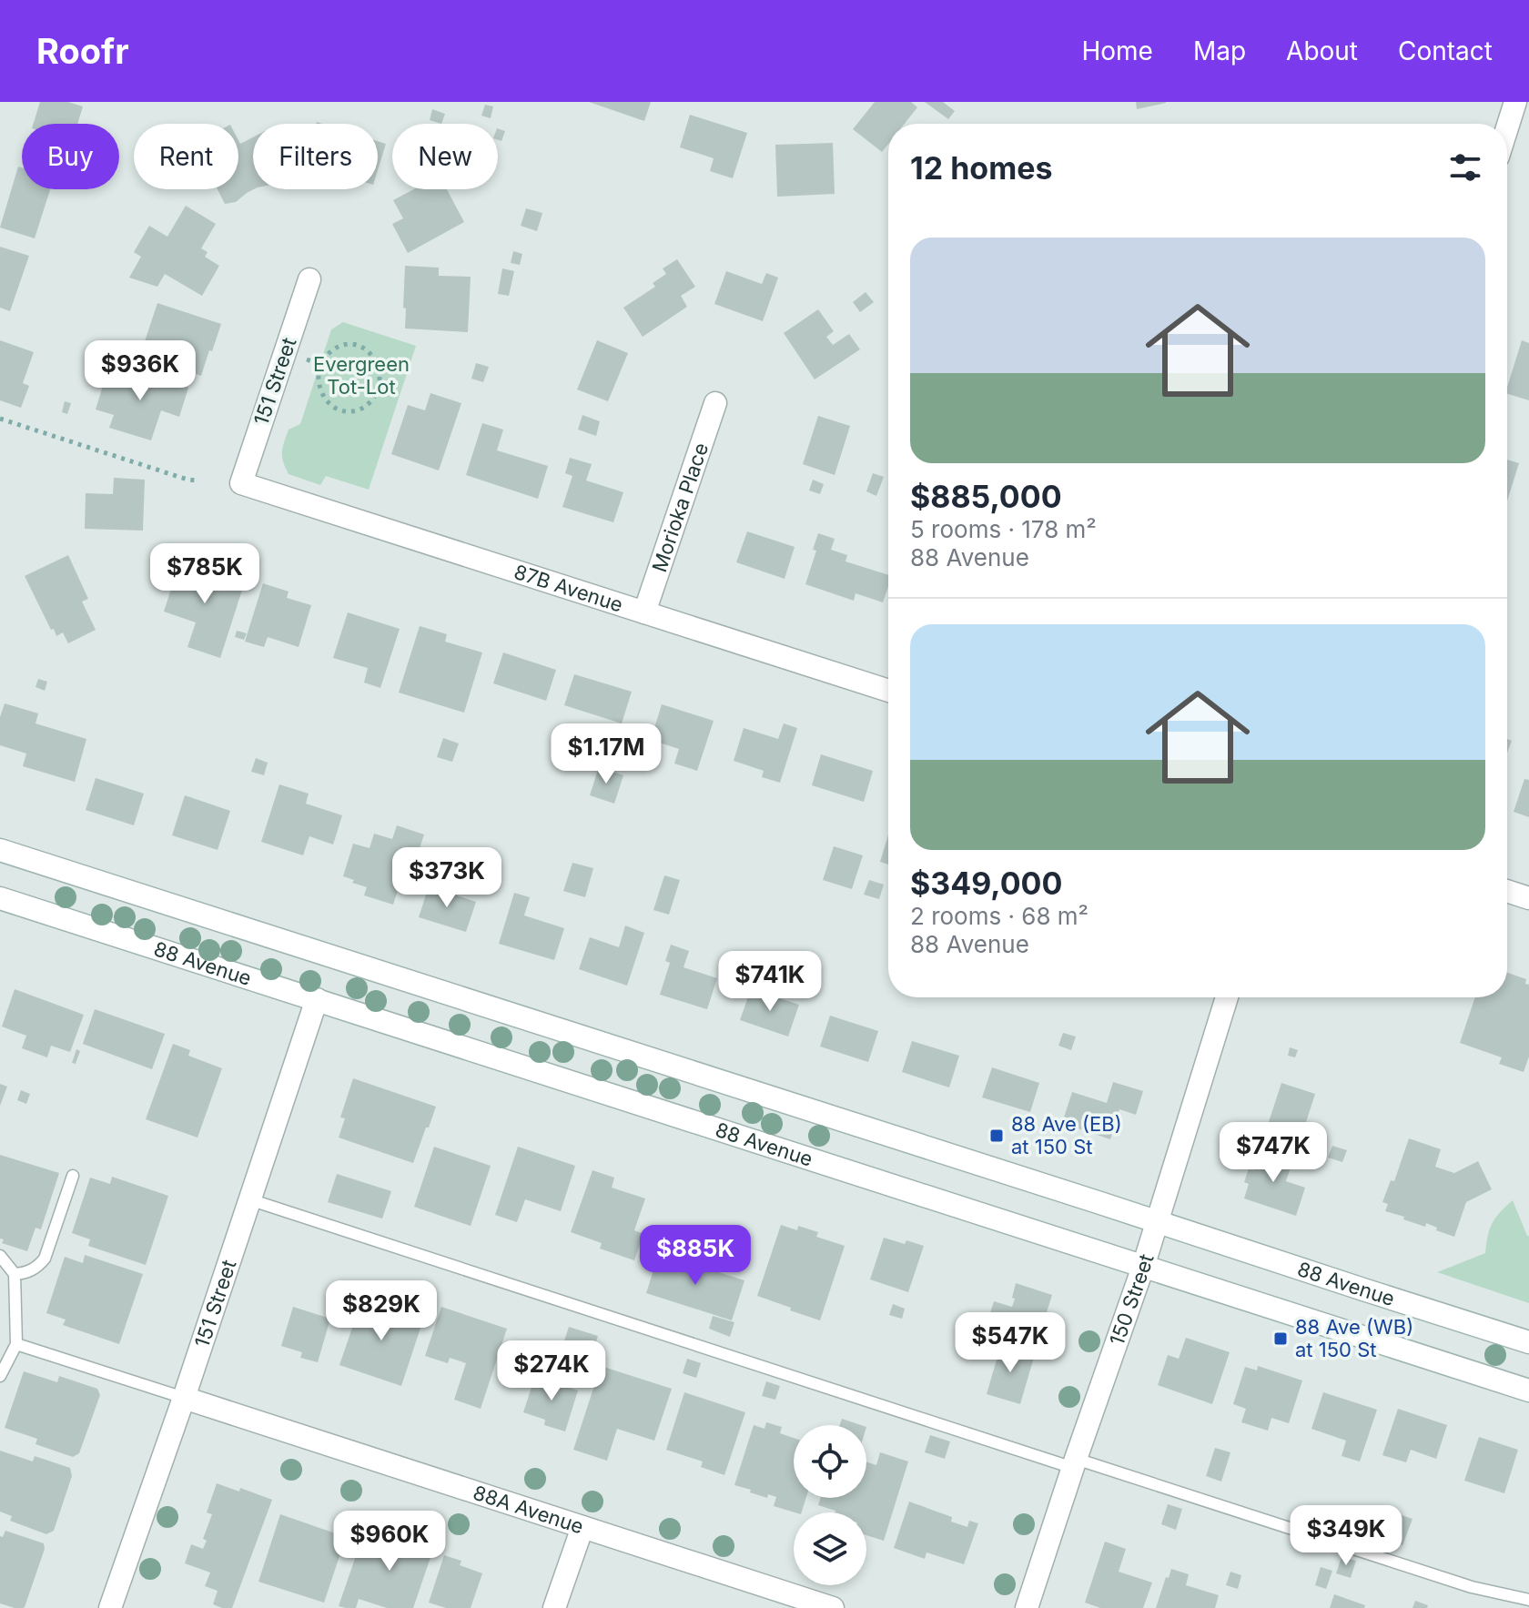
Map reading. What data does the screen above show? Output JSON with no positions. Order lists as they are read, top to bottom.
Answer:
{
  "streets": {
    "street": [
      "151 Street",
      "Morioka Place",
      "87B Avenue",
      "88 Avenue",
      "150 Street",
      "88A Avenue"
    ]
  },
  "crossings": [
    ["151 Street", "87B Avenue"],
    ["151 Street", "88 Avenue"],
    ["151 Street", "88A Avenue"],
    ["Morioka Place", "87B Avenue"],
    ["88 Avenue", "150 Street"]
  ],
  "parks": ["Evergreen Tot-Lot"],
  "places": {
    "transit": ["88 Ave (EB) at 150 St", "88 Ave (WB) at 150 St"]
  },
  "page": {
    "header": "Roofr",
    "nav": [
      "Home",
      "Map",
      "About",
      "Contact"
    ],
    "chip": [
      "Buy",
      "Rent",
      "Filters",
      "New"
    ],
    "heading": "12 homes",
    "list": [
      {
        "name": "$885,000",
        "note": "5 rooms · 178 m² · 88 Avenue"
      },
      {
        "name": "$349,000",
        "note": "2 rooms · 68 m² · 88 Avenue"
      }
    ],
    "price": [
      "$936K",
      "$785K",
      "$1.17M",
      "$373K",
      "$741K",
      "$747K",
      "$885K",
      "$829K",
      "$547K",
      "$274K",
      "$349K",
      "$960K"
    ]
  }
}
